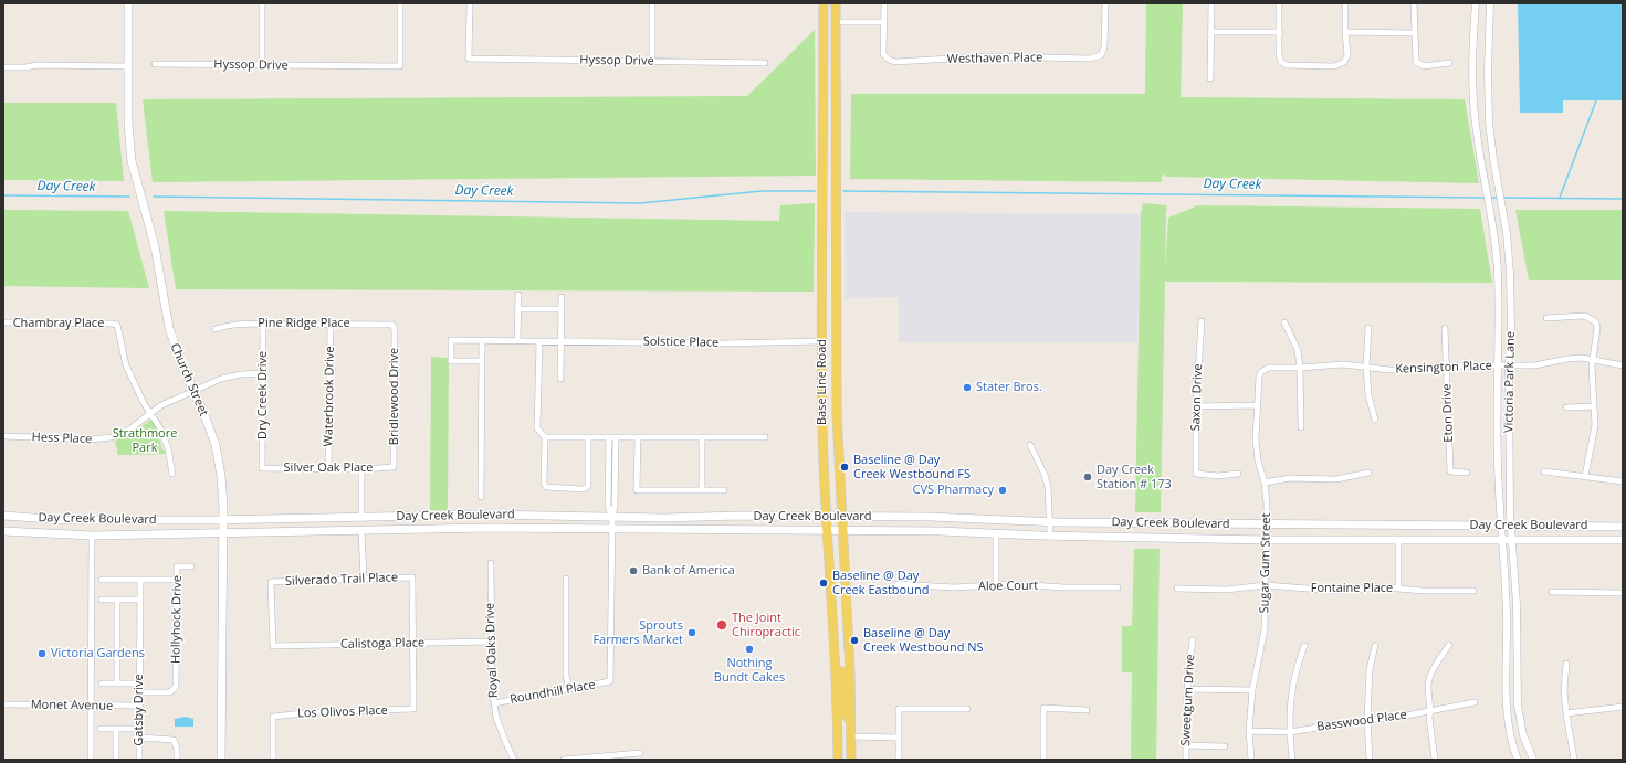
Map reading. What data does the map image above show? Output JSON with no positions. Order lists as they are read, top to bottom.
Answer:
{
  "streets": {
    "main road": ["Church Street", "Base Line Road", "Day Creek Boulevard"],
    "street": [
      "Westhaven Place",
      "Hyssop Drive",
      "Chambray Place",
      "Pine Ridge Place",
      "Solstice Place",
      "Kensington Place",
      "Victoria Park Lane",
      "Dry Creek Drive",
      "Waterbrook Drive",
      "Bridlewood Drive",
      "Saxon Drive",
      "Eton Drive",
      "Hess Place",
      "Silver Oak Place",
      "Sugar Gum Street",
      "Silverado Trail Place",
      "Aloe Court",
      "Fontaine Place",
      "Hollyhock Drive",
      "Calistoga Place",
      "Royal Oaks Drive",
      "Roundhill Place",
      "Sweetgum Drive",
      "Monet Avenue",
      "Gatsby Drive",
      "Los Olivos Place",
      "Basswood Place"
    ]
  },
  "crossings": [
    ["Chambray Place", "Hess Place"],
    ["Pine Ridge Place", "Dry Creek Drive"],
    ["Pine Ridge Place", "Waterbrook Drive"],
    ["Pine Ridge Place", "Bridlewood Drive"],
    ["Solstice Place", "Base Line Road"],
    ["Kensington Place", "Victoria Park Lane"],
    ["Kensington Place", "Eton Drive"],
    ["Kensington Place", "Sugar Gum Street"],
    ["Church Street", "Hess Place"],
    ["Church Street", "Day Creek Boulevard"],
    ["Base Line Road", "Day Creek Boulevard"],
    ["Victoria Park Lane", "Day Creek Boulevard"],
    ["Dry Creek Drive", "Hess Place"],
    ["Dry Creek Drive", "Silver Oak Place"],
    ["Waterbrook Drive", "Silver Oak Place"],
    ["Bridlewood Drive", "Silver Oak Place"],
    ["Day Creek Boulevard", "Sugar Gum Street"],
    ["Day Creek Boulevard", "Roundhill Place"],
    ["Sugar Gum Street", "Fontaine Place"],
    ["Sugar Gum Street", "Basswood Place"],
    ["Silverado Trail Place", "Calistoga Place"],
    ["Silverado Trail Place", "Los Olivos Place"],
    ["Hollyhock Drive", "Gatsby Drive"],
    ["Calistoga Place", "Royal Oaks Drive"],
    ["Calistoga Place", "Los Olivos Place"],
    ["Royal Oaks Drive", "Roundhill Place"],
    ["Monet Avenue", "Gatsby Drive"]
  ],
  "water": ["Day Creek"],
  "parks": ["Strathmore Park"],
  "places": [
    "Stater Bros.",
    "Baseline @ Day Creek Westbound FS",
    "Day Creek Station # 173",
    "CVS Pharmacy",
    "Bank of America",
    "Baseline @ Day Creek Eastbound",
    "The Joint Chiropractic",
    "Sprouts Farmers Market",
    "Baseline @ Day Creek Westbound NS",
    "Nothing Bundt Cakes",
    "Victoria Gardens"
  ]
}
